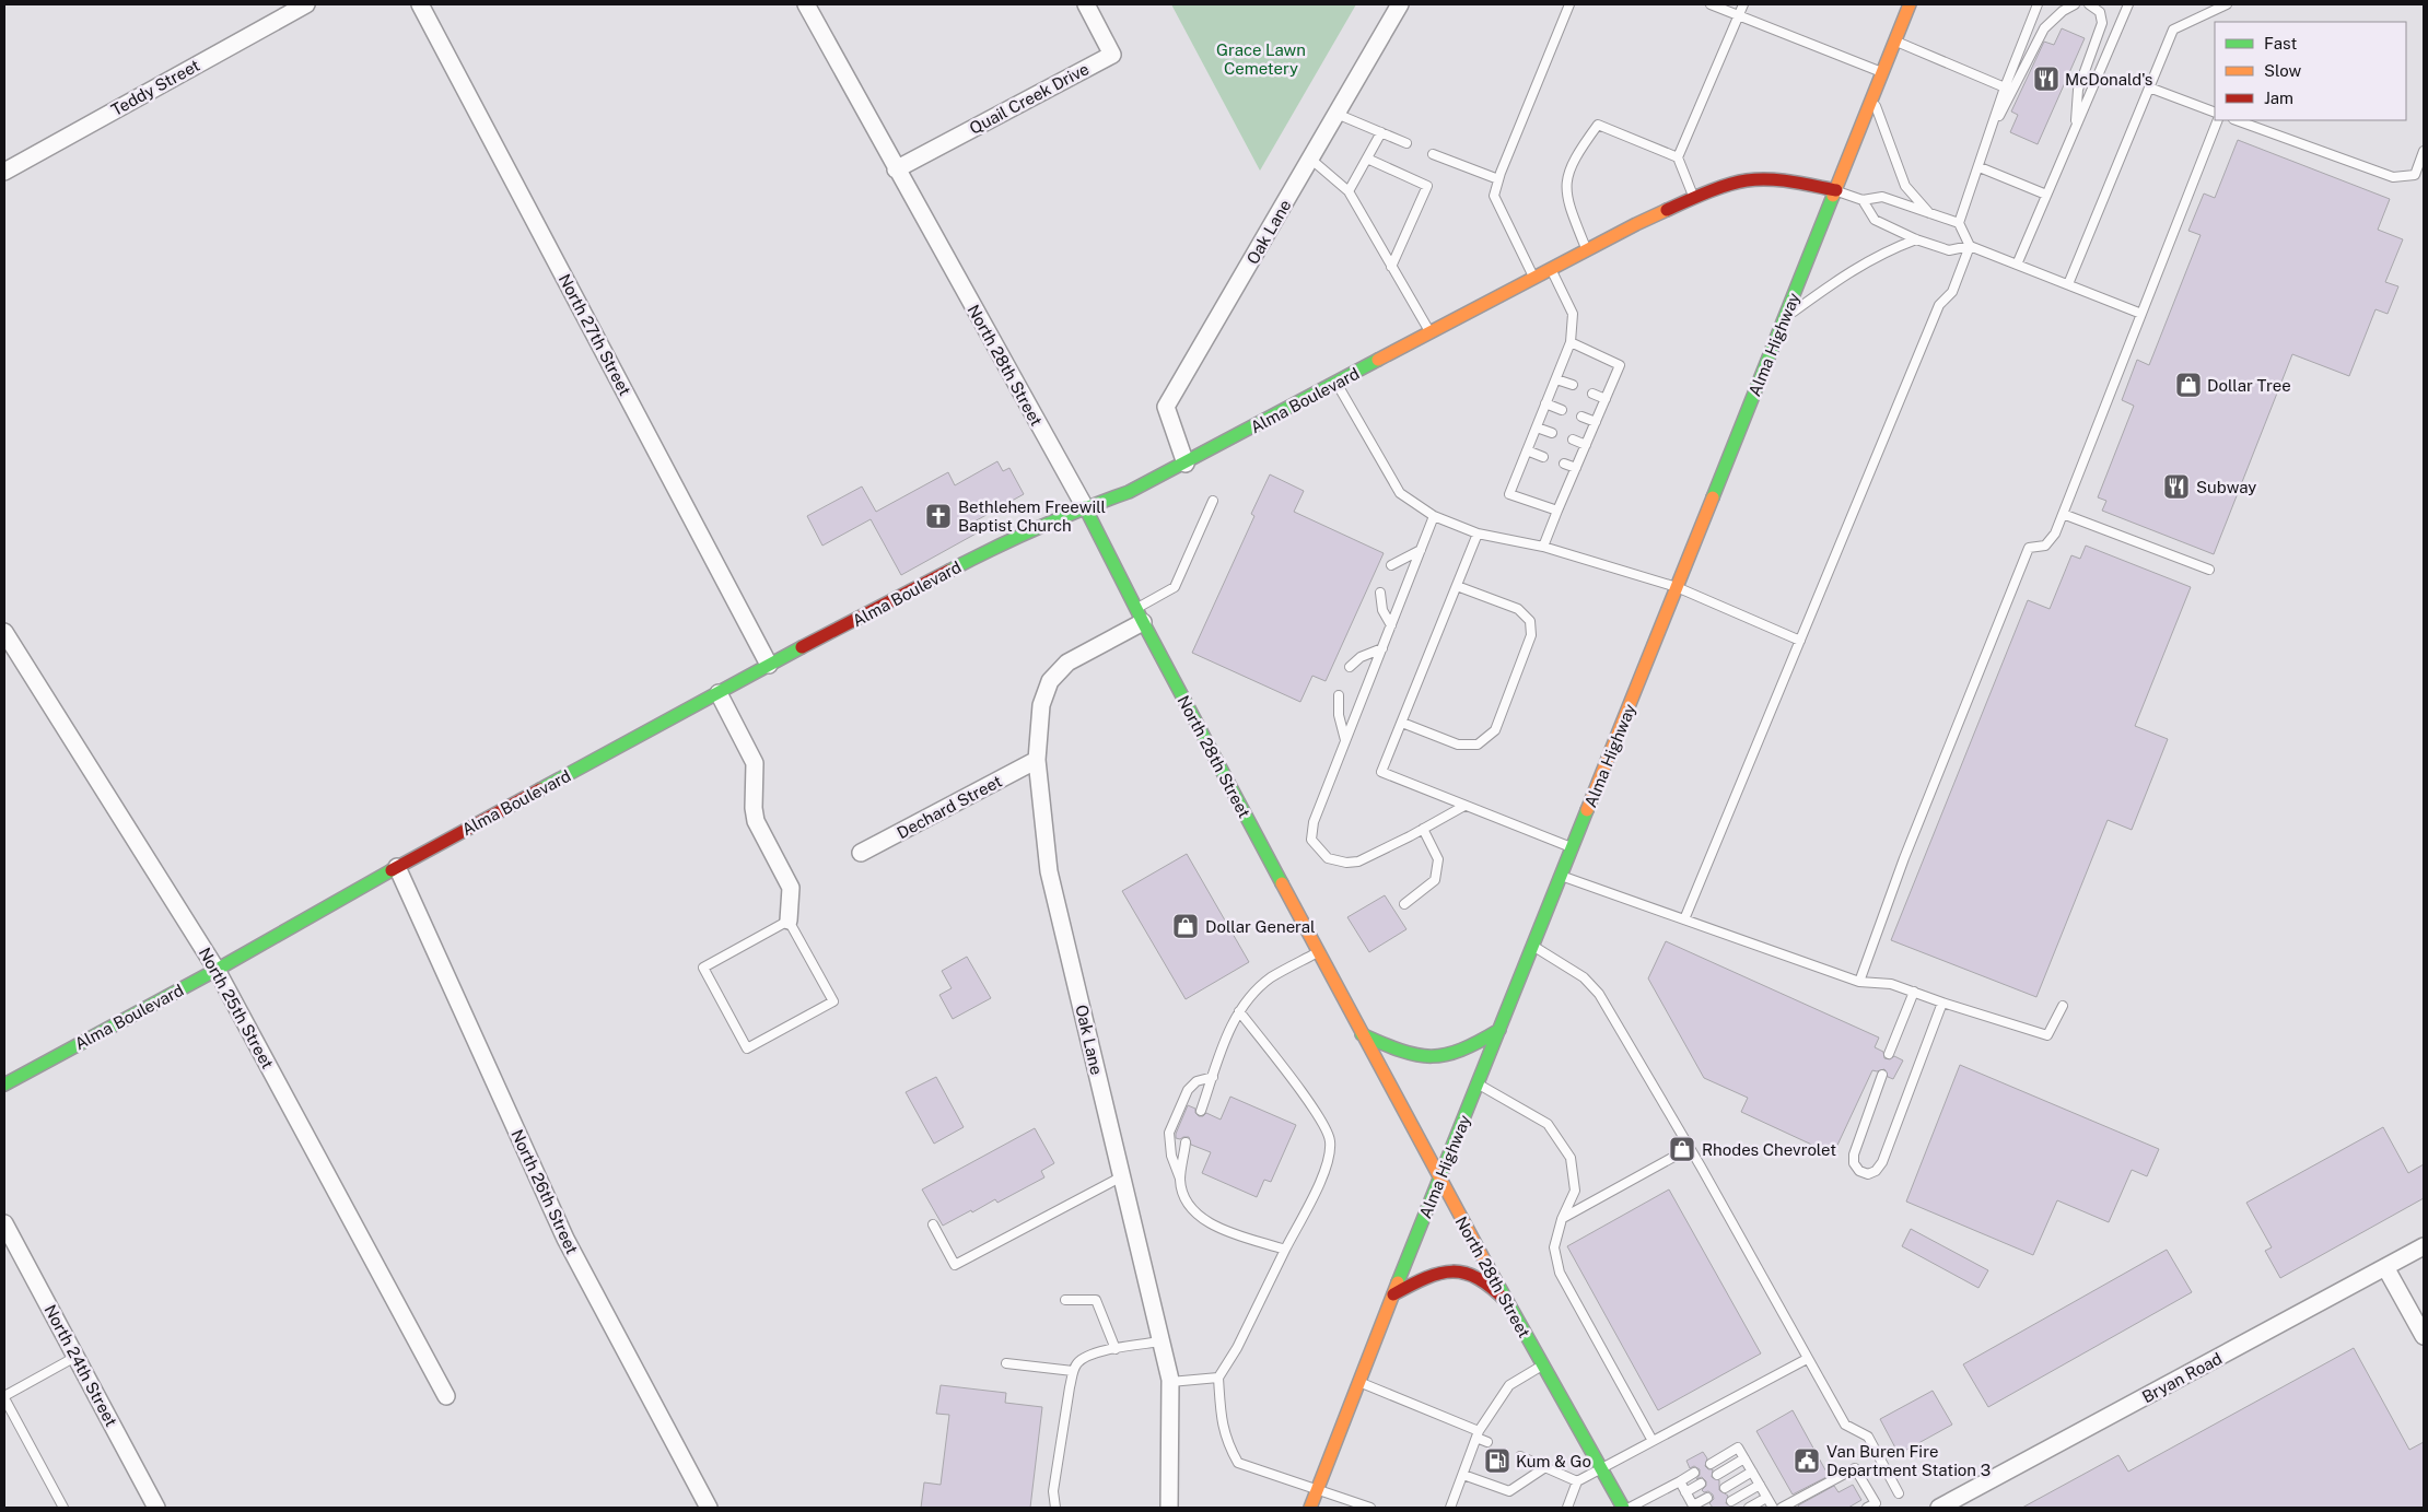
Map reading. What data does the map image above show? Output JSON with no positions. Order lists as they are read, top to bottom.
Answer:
{
  "streets": {
    "street": [
      "Teddy Street",
      "Quail Creek Drive",
      "Oak Lane",
      "North 27th Street",
      "Alma Highway",
      "North 28th Street",
      "Alma Boulevard",
      "Dechard Street",
      "North 25th Street",
      "North 26th Street",
      "North 24th Street",
      "Bryan Road"
    ]
  },
  "crossings": [
    ["Quail Creek Drive", "North 28th Street"],
    ["Oak Lane", "North 28th Street"],
    ["Oak Lane", "Alma Boulevard"],
    ["Oak Lane", "Dechard Street"],
    ["North 27th Street", "Alma Boulevard"],
    ["Alma Highway", "North 28th Street"],
    ["Alma Highway", "Alma Boulevard"],
    ["North 28th Street", "Alma Boulevard"],
    ["Alma Boulevard", "North 25th Street"],
    ["Alma Boulevard", "North 26th Street"]
  ],
  "parks": ["Grace Lawn Cemetery"],
  "places": {
    "restaurant": ["McDonald's", "Subway"],
    "shop": ["Dollar Tree", "Dollar General", "Rhodes Chevrolet"],
    "church": ["Bethlehem Freewill Baptist Church"],
    "fuel station": ["Kum & Go"],
    "public building": ["Van Buren Fire Department Station 3"]
  },
  "legend": ["Fast", "Slow", "Jam"]
}
